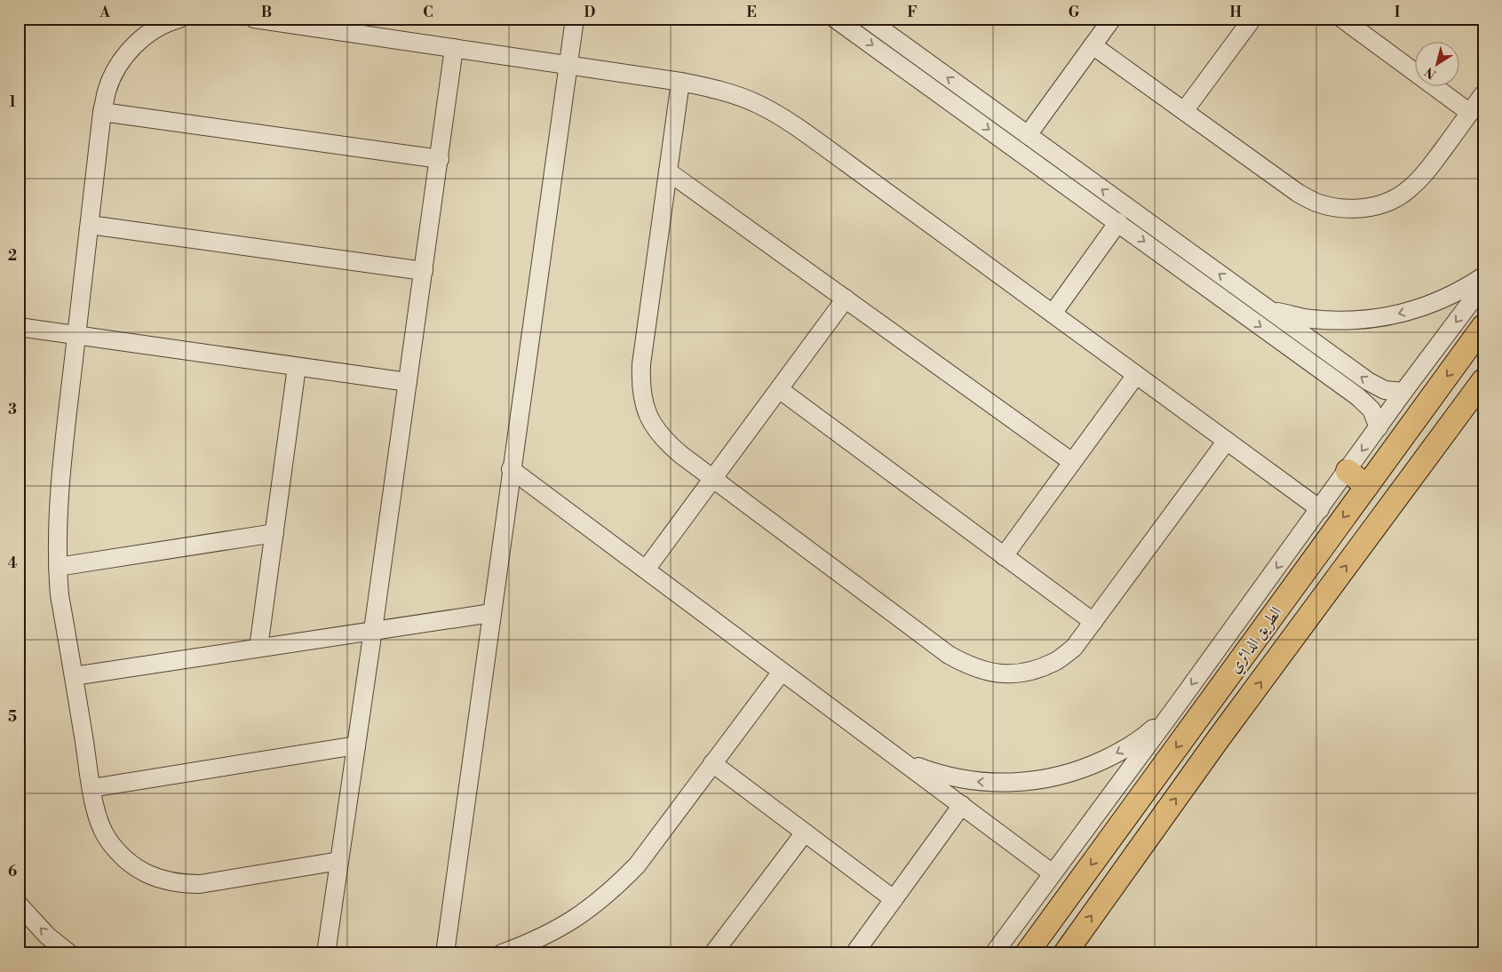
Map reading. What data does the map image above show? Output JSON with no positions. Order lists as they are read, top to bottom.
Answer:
{
  "streets": {
    "main road": ["الطريق الدائري"]
  },
  "north": "bottom left",
  "grid": {
    "columns": [
      "A",
      "B",
      "C",
      "D",
      "E",
      "F",
      "G",
      "H",
      "I"
    ],
    "rows": [
      "1",
      "2",
      "3",
      "4",
      "5",
      "6"
    ]
  }
}
